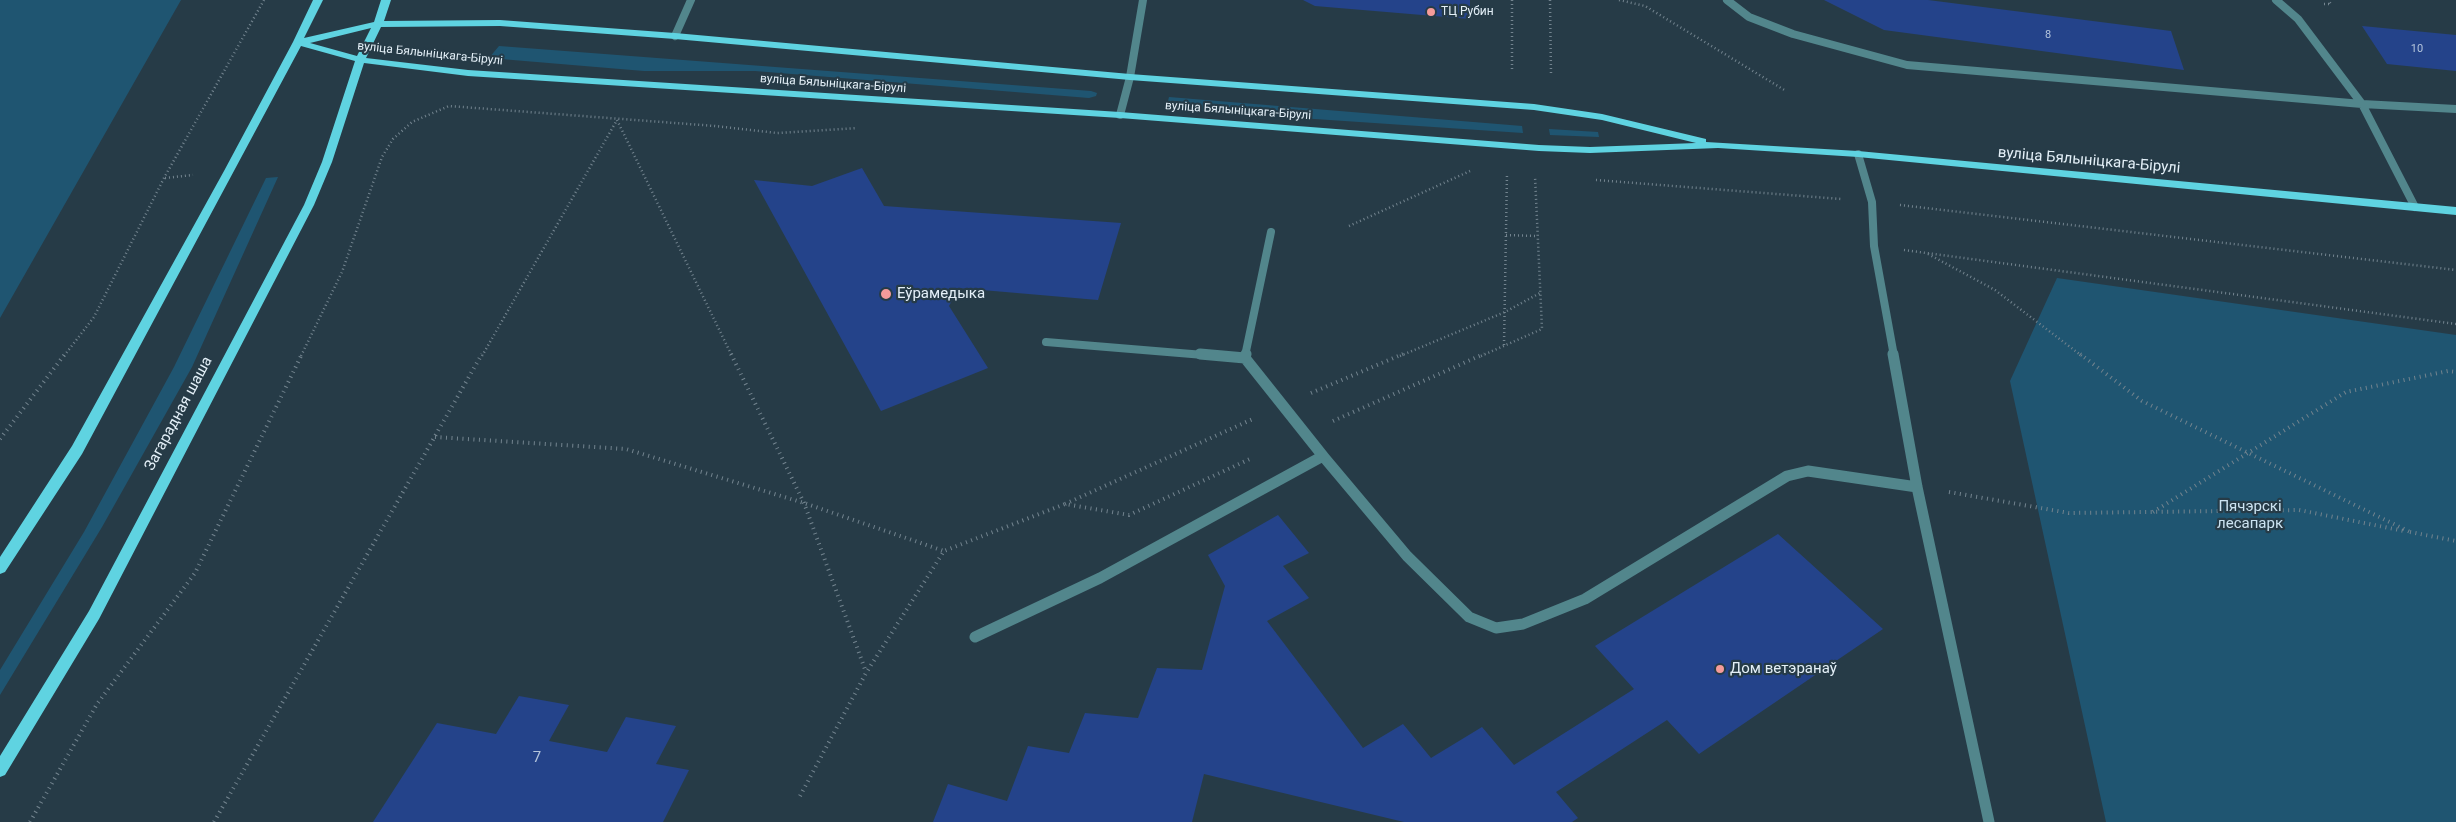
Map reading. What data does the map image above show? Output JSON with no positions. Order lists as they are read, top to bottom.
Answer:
{
  "streets": {
    "main road": ["вуліца Бялыніцкага-Бірулі", "Загарадная шаша"]
  },
  "crossings": [
    ["вуліца Бялыніцкага-Бірулі", "Загарадная шаша"]
  ],
  "parks": ["Пячэрскі лесапарк"],
  "places": ["ТЦ Рубин", "Еўрамедыка", "Дом ветэранаў"],
  "house_numbers": ["8", "10", "7"]
}
